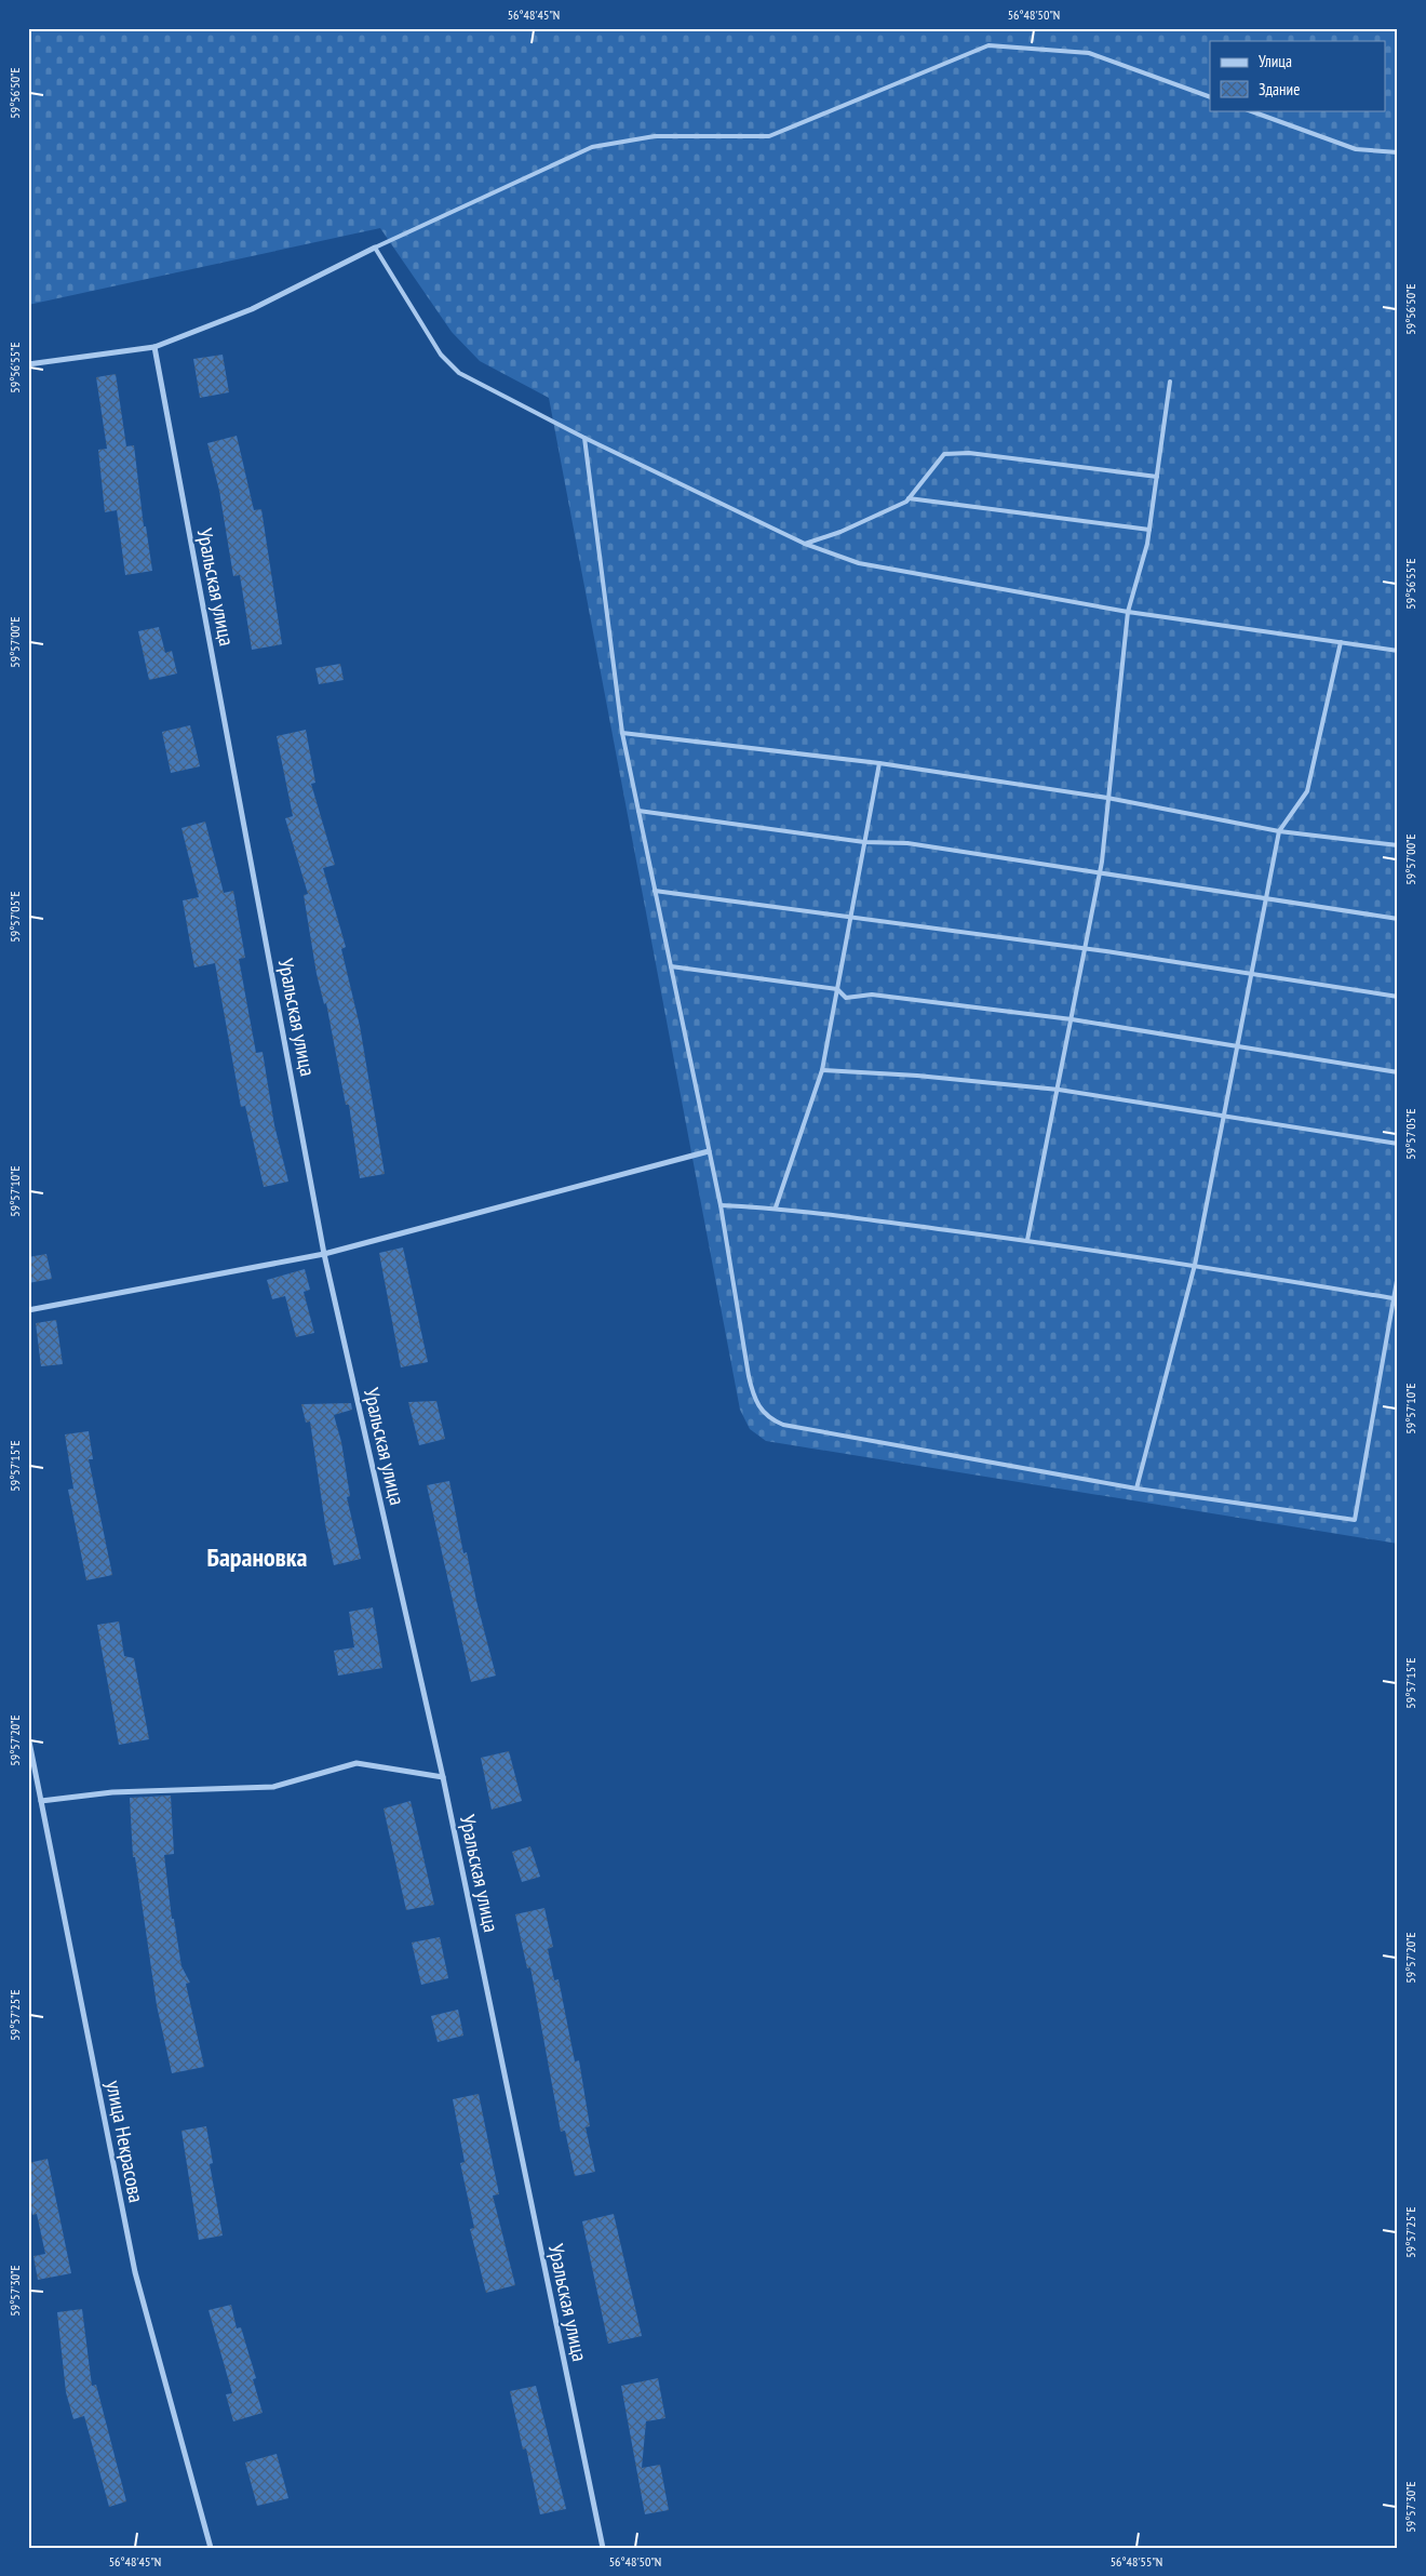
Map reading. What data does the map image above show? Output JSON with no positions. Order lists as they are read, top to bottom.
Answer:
{
  "streets": {
    "street": ["Уральская улица", "улица Некрасова"]
  },
  "districts": ["Барановка"],
  "legend": ["Улица", "Здание"],
  "coordinates": [
    "56°48'45\"N",
    "56°48'50\"N",
    "59°56'50\"E",
    "59°56'55\"E",
    "59°57'00\"E",
    "59°57'05\"E",
    "59°57'10\"E",
    "59°57'15\"E",
    "59°57'20\"E",
    "59°57'25\"E",
    "59°57'30\"E",
    "56°48'55\"N"
  ]
}
